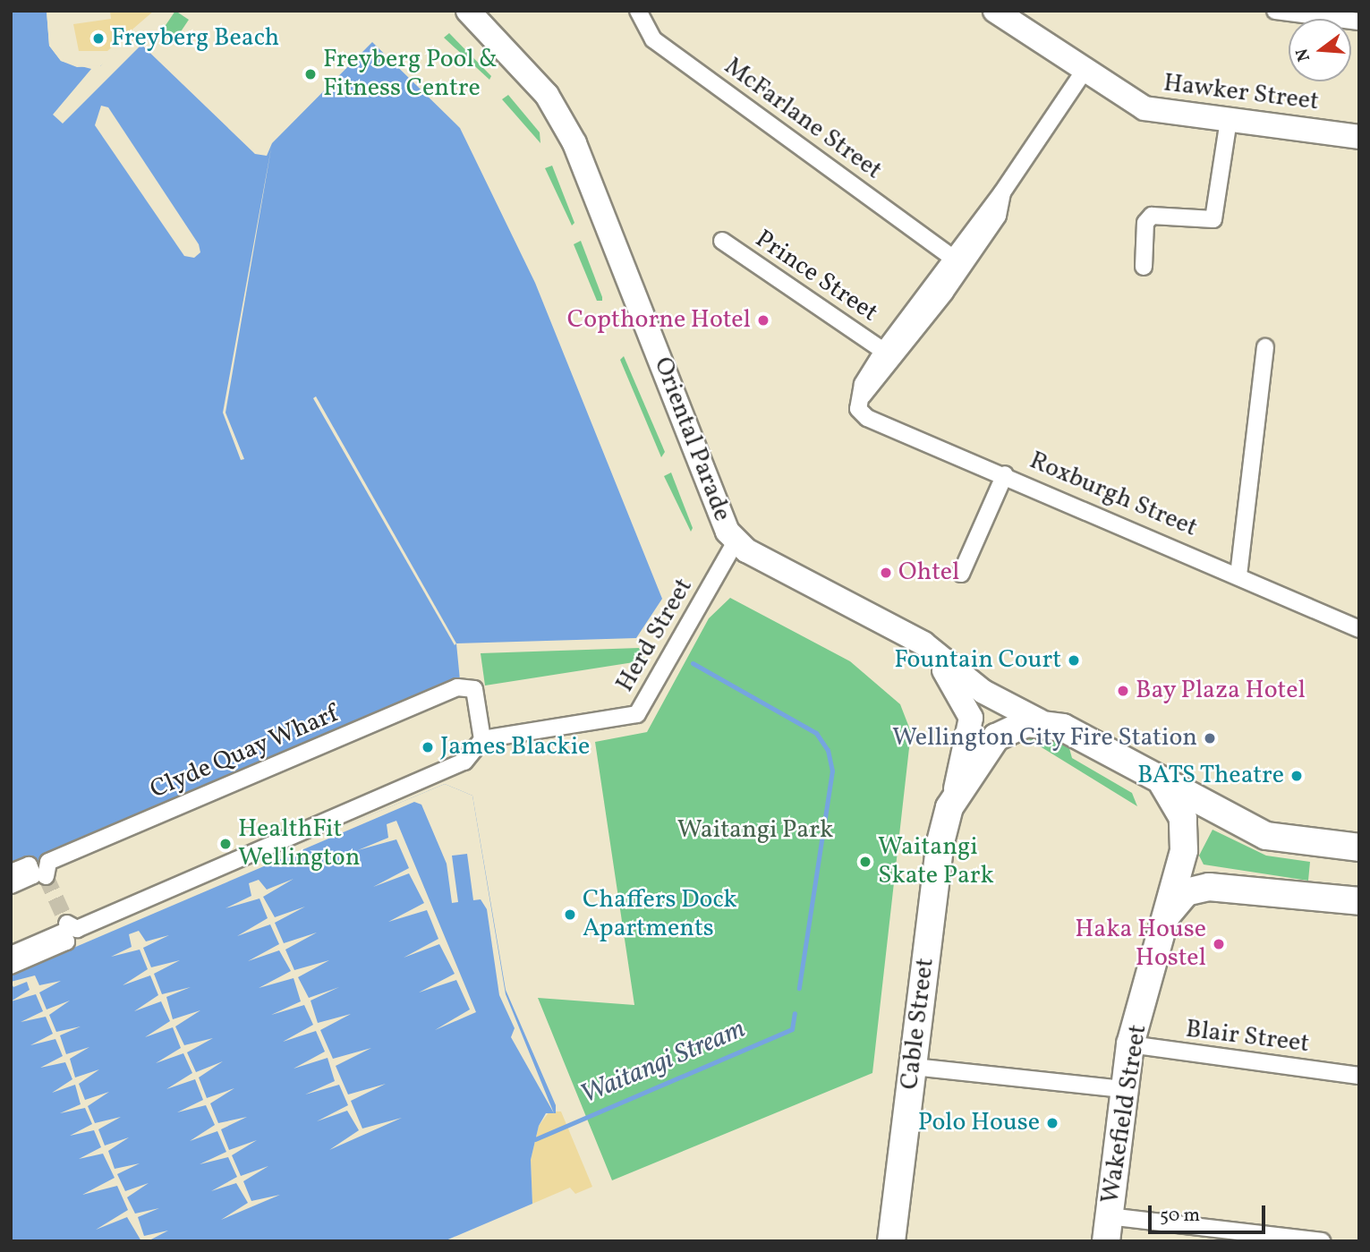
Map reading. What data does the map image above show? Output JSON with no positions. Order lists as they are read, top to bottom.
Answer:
{
  "streets": {
    "main road": [
      "Hawker Street",
      "Oriental Parade",
      "Cable Street",
      "Wakefield Street"
    ],
    "street": [
      "McFarlane Street",
      "Prince Street",
      "Roxburgh Street",
      "Herd Street",
      "Clyde Quay Wharf",
      "Blair Street"
    ]
  },
  "crossings": [
    ["Oriental Parade", "Herd Street"],
    ["Oriental Parade", "Cable Street"],
    ["Oriental Parade", "Wakefield Street"],
    ["Herd Street", "Clyde Quay Wharf"],
    ["Blair Street", "Wakefield Street"]
  ],
  "water": ["Waitangi Stream"],
  "parks": ["Waitangi Park"],
  "places": [
    "Freyberg Beach",
    "Freyberg Pool & Fitness Centre",
    "Copthorne Hotel",
    "Ohtel",
    "Fountain Court",
    "Bay Plaza Hotel",
    "Wellington City Fire Station",
    "James Blackie",
    "BATS Theatre",
    "HealthFit Wellington",
    "Waitangi Skate Park",
    "Chaffers Dock Apartments",
    "Haka House Hostel",
    "Polo House"
  ],
  "scale_bar": "50 m",
  "north": "left"
}
